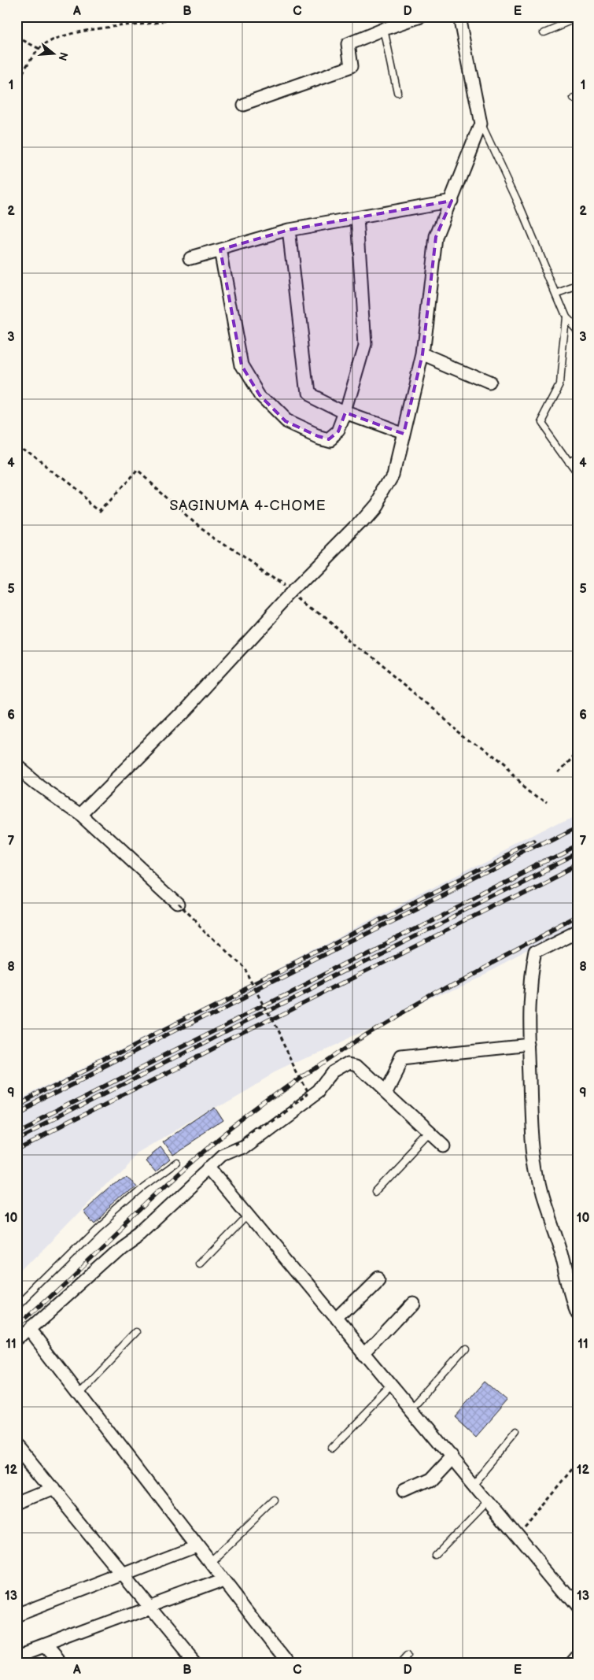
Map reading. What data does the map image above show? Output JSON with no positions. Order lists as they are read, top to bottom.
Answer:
{
  "districts": ["SAGINUMA 4-CHOME"],
  "north": "right",
  "grid": {
    "columns": [
      "A",
      "B",
      "C",
      "D",
      "E"
    ],
    "rows": [
      "1",
      "2",
      "3",
      "4",
      "5",
      "6",
      "7",
      "8",
      "9",
      "10",
      "11",
      "12",
      "13"
    ]
  }
}
